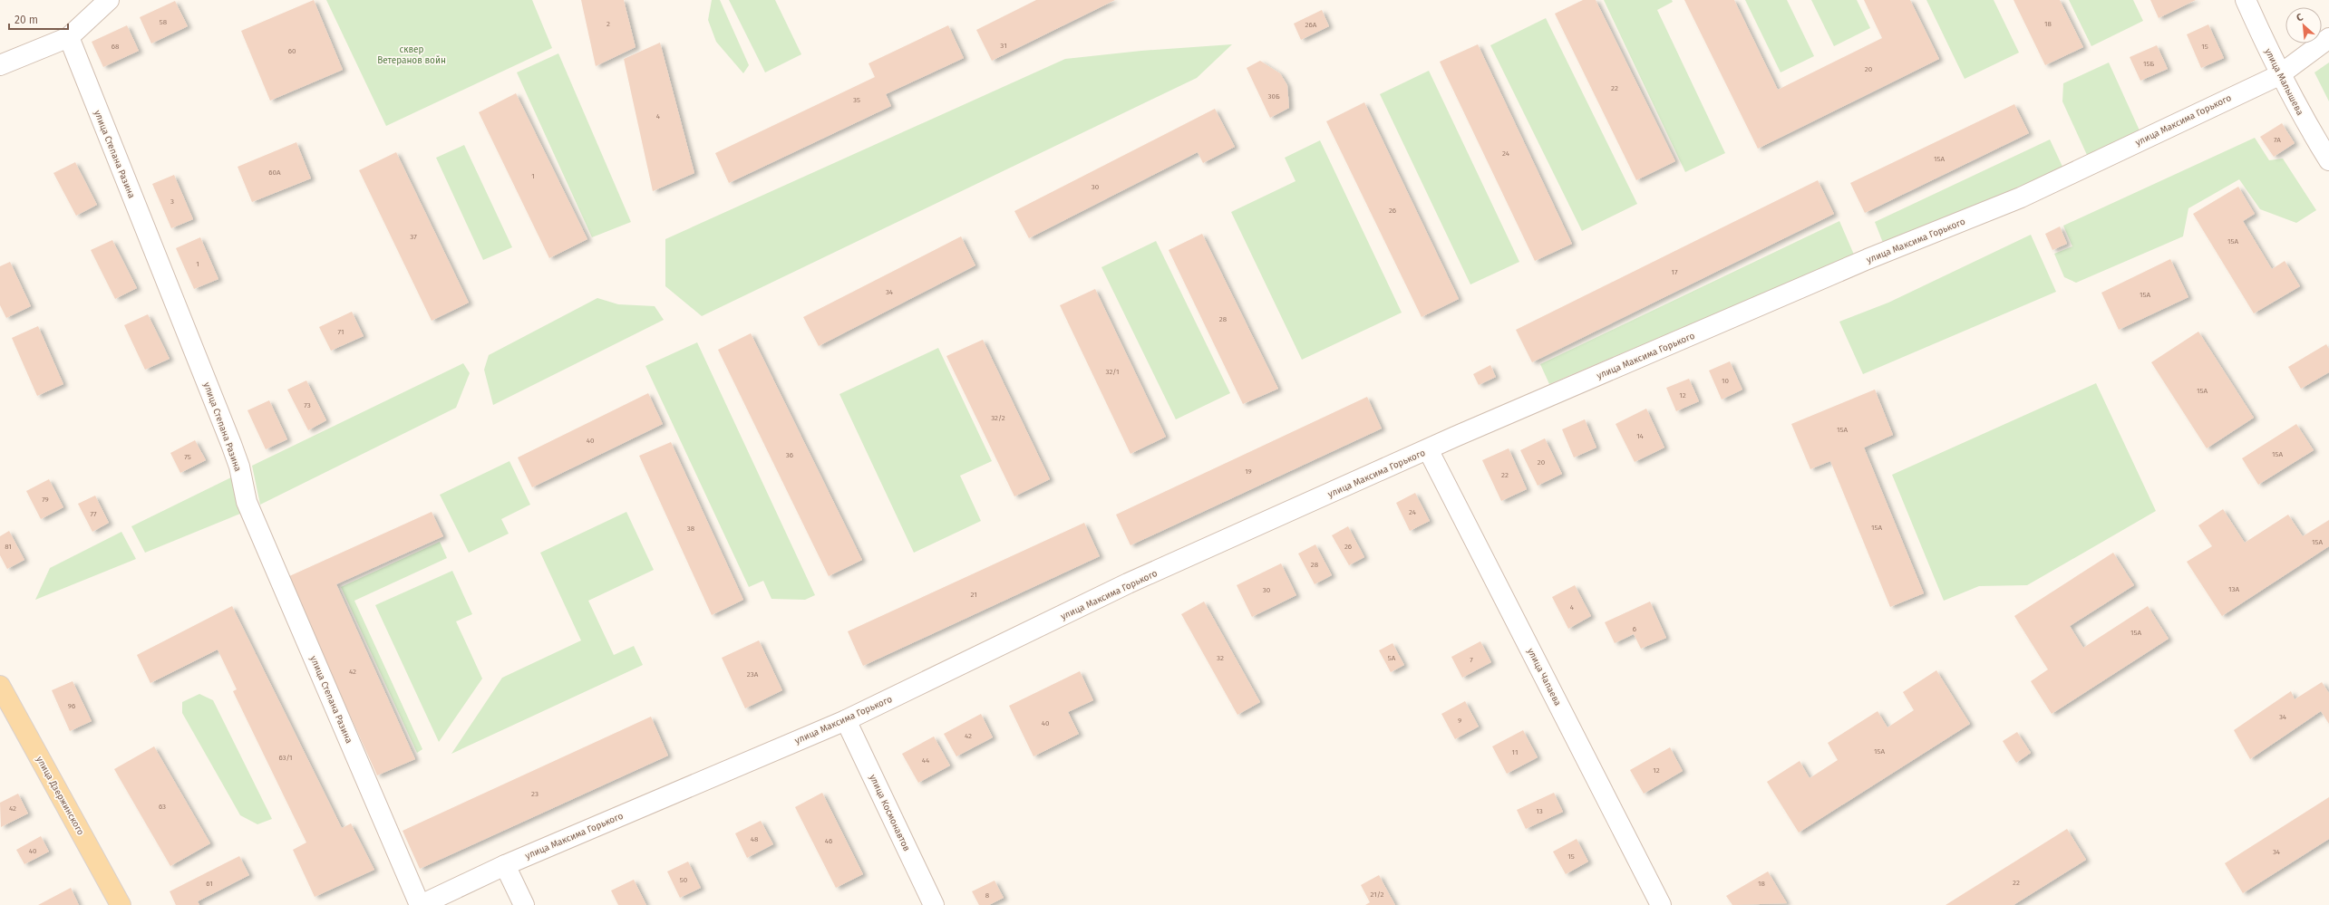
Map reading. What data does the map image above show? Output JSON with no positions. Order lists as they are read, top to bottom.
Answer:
{
  "streets": {
    "main road": ["улица Дзержинского"],
    "street": [
      "улица Малышева",
      "улица Максима Горького",
      "улица Степана Разина",
      "улица Чапаева",
      "улица Космонавтов"
    ]
  },
  "crossings": [
    ["улица Малышева", "улица Максима Горького"],
    ["улица Максима Горького", "улица Степана Разина"],
    ["улица Максима Горького", "улица Чапаева"],
    ["улица Максима Горького", "улица Космонавтов"]
  ],
  "parks": ["сквер Ветеранов войн"],
  "house_numbers": [
    "58",
    "2",
    "18",
    "26А",
    "31",
    "68",
    "15",
    "60",
    "15Б",
    "20",
    "22",
    "30Б",
    "35",
    "4",
    "7А",
    "24",
    "15А",
    "60А",
    "1",
    "30",
    "3",
    "26",
    "37",
    "15А",
    "1",
    "17",
    "34",
    "15А",
    "28",
    "71",
    "32/1",
    "10",
    "15А",
    "12",
    "73",
    "32/2",
    "15А",
    "14",
    "40",
    "15А",
    "36",
    "75",
    "20",
    "19",
    "22",
    "79",
    "24",
    "77",
    "15А",
    "38",
    "15А",
    "81",
    "26",
    "28",
    "13А",
    "30",
    "21",
    "4",
    "6",
    "15А",
    "32",
    "5А",
    "7",
    "42",
    "23А",
    "96",
    "34",
    "9",
    "40",
    "42",
    "15А",
    "11",
    "63/1",
    "44",
    "12",
    "23",
    "63",
    "42",
    "13",
    "48",
    "46",
    "40",
    "34",
    "15",
    "50",
    "22",
    "61",
    "18",
    "21/2",
    "8"
  ],
  "scale_bar": "20 m",
  "north": "top left"
}
